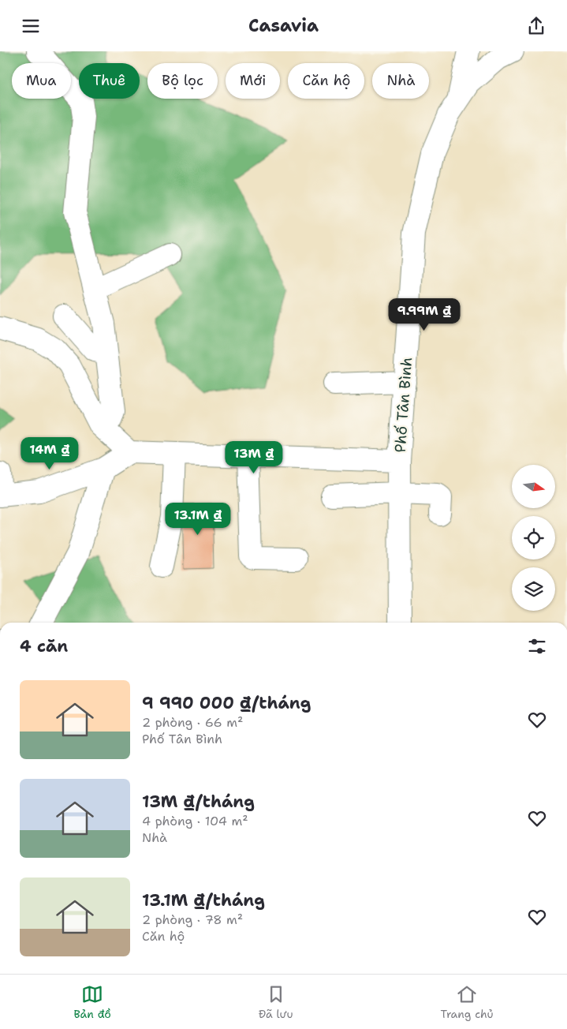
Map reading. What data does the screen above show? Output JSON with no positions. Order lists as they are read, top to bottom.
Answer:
{
  "streets": {
    "street": ["Phố Tân Bình"]
  },
  "north": "right",
  "page": {
    "header": "Casavia",
    "chip": [
      "Mua",
      "Thuê",
      "Bộ lọc",
      "Mới",
      "Căn hộ",
      "Nhà"
    ],
    "price": [
      "9.99M ₫",
      "14M ₫",
      "13M ₫",
      "13.1M ₫"
    ],
    "heading": "4 căn",
    "list": [
      {
        "name": "9 990 000 ₫/tháng",
        "note": "2 phòng · 66 m² · Phố Tân Bình"
      },
      {
        "name": "13M ₫/tháng",
        "note": "4 phòng · 104 m² · Nhà"
      },
      {
        "name": "13.1M ₫/tháng",
        "note": "2 phòng · 78 m² · Căn hộ"
      }
    ],
    "tabs": ["Bản đồ", "Đã lưu", "Trang chủ"]
  }
}
